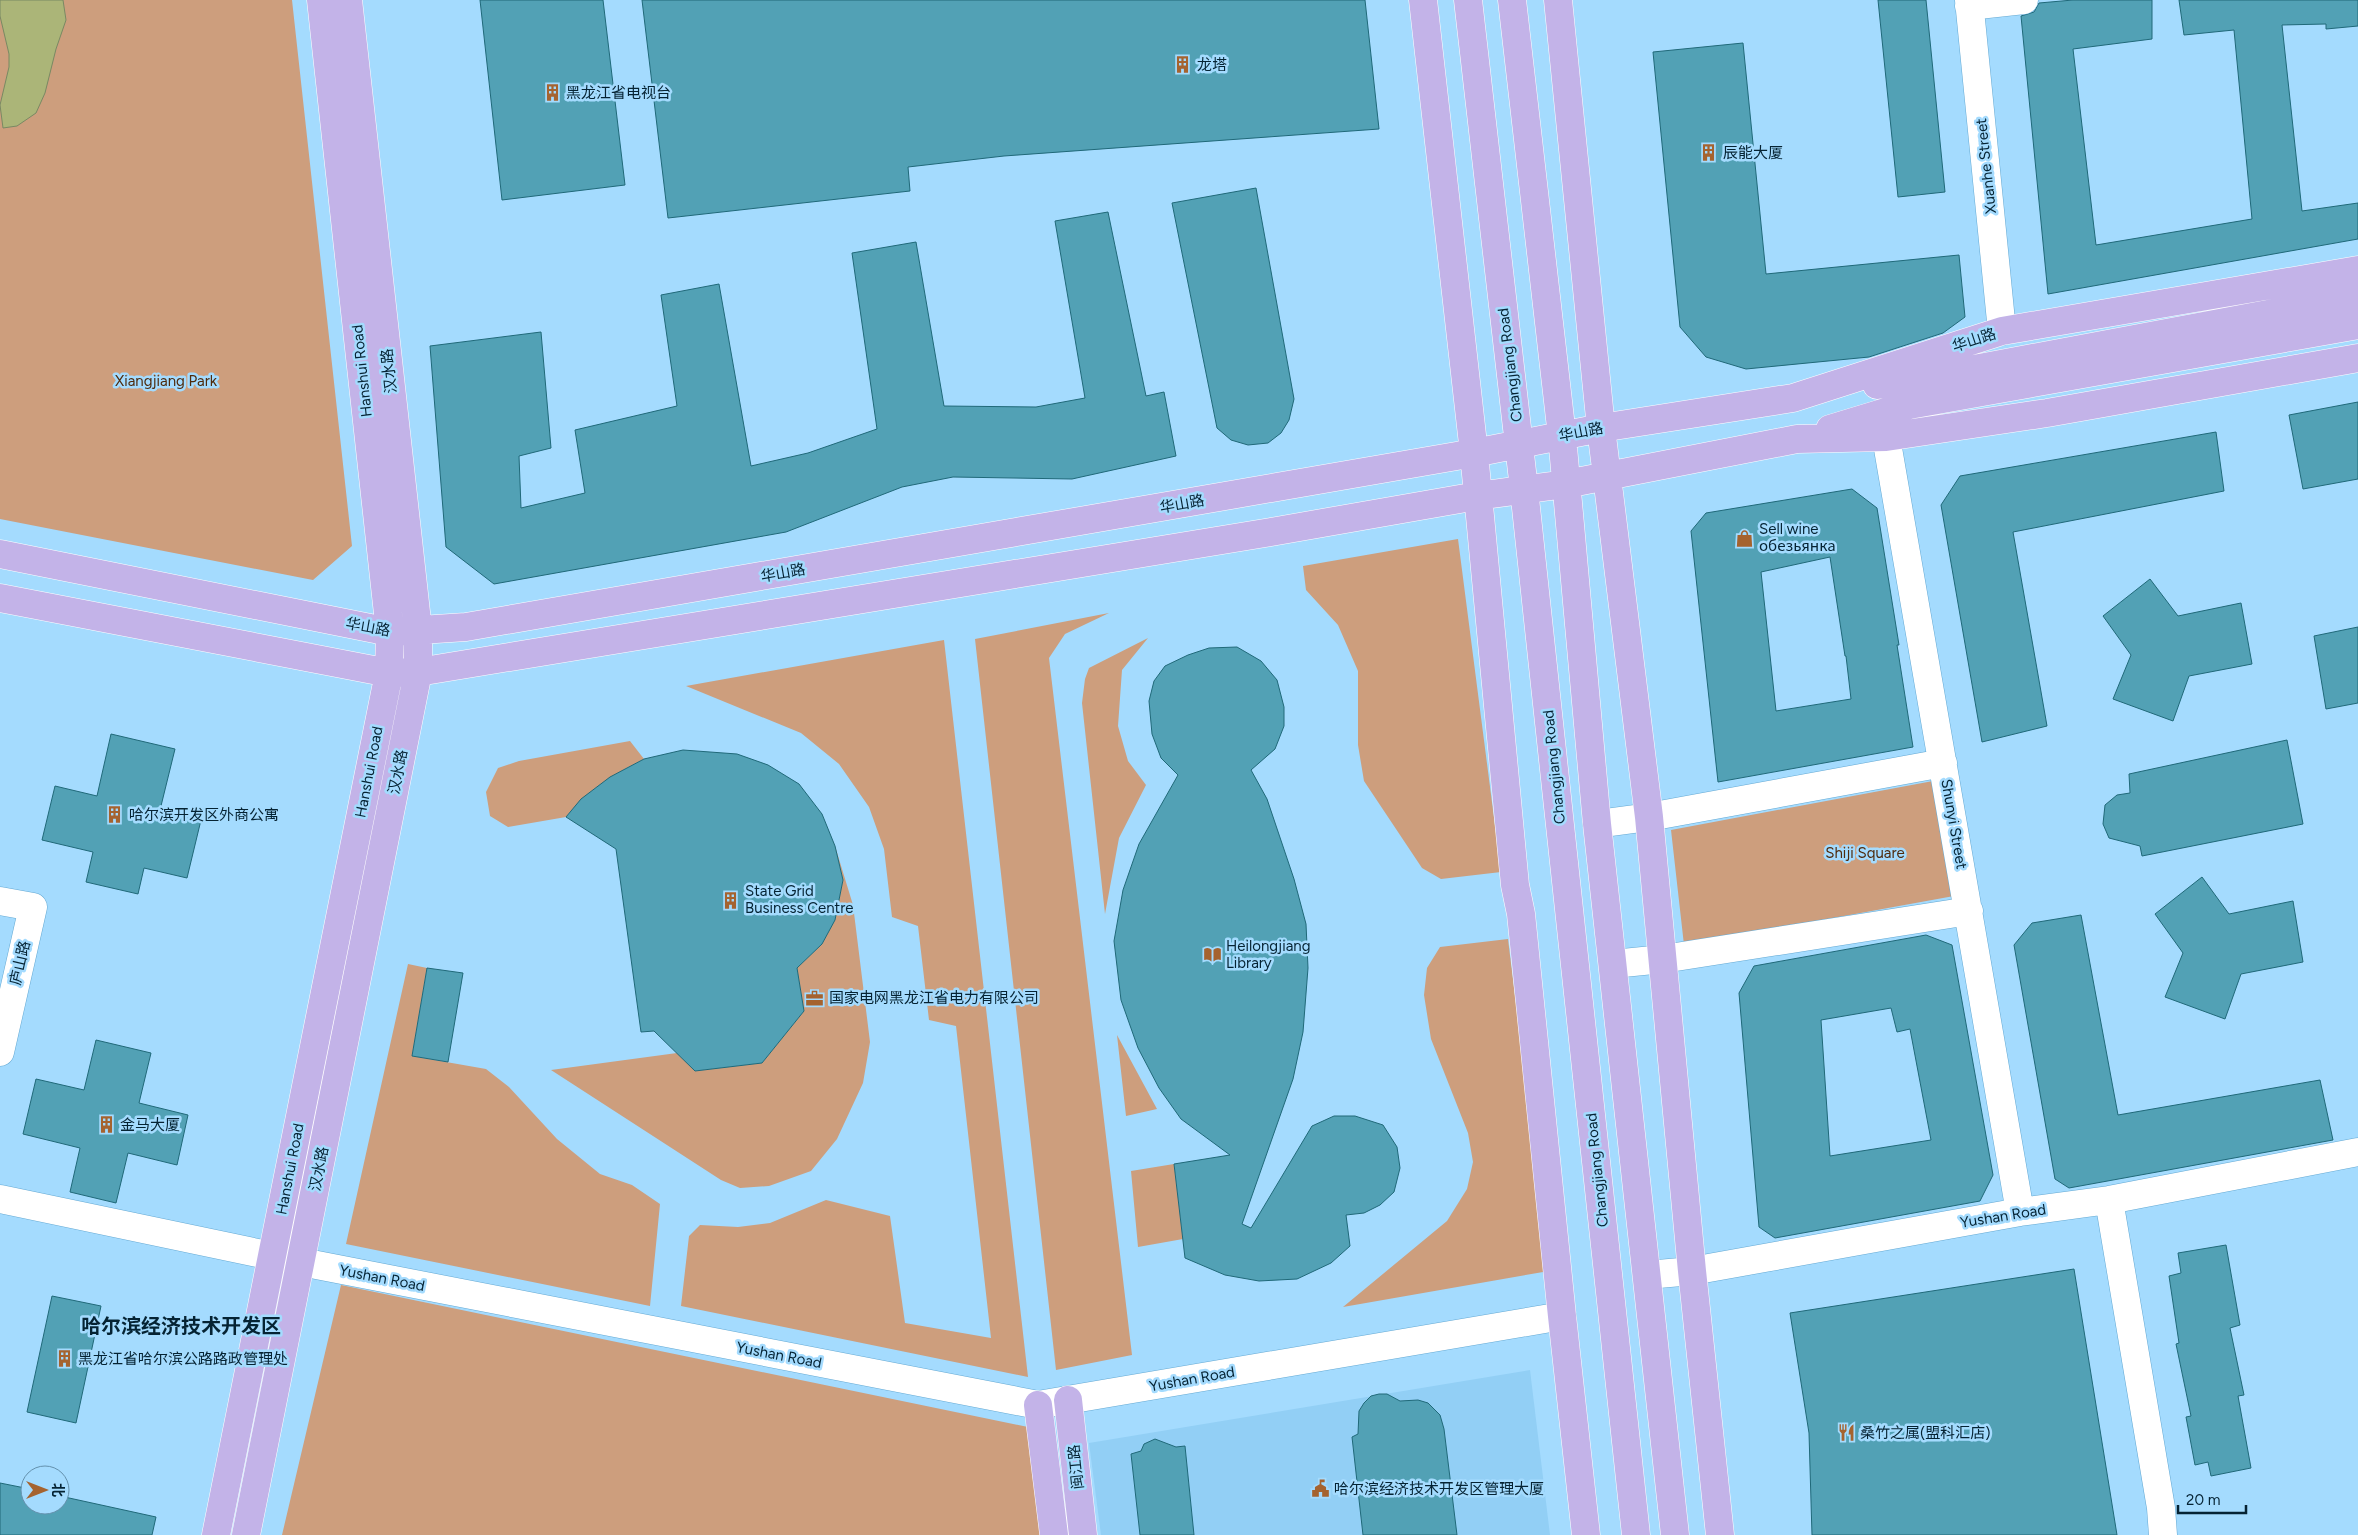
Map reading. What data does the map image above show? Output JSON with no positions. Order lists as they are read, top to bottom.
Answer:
{
  "streets": {
    "main road": [
      "华山路",
      "Changjiang Road",
      "Hanshui Road",
      "汉水路",
      "闽江路"
    ],
    "street": [
      "Xuanhe Street",
      "Shunyi Street",
      "庐山路",
      "Yushan Road"
    ]
  },
  "crossings": [
    ["Xuanhe Street", "华山路"],
    ["华山路", "Changjiang Road"],
    ["华山路", "Hanshui Road"],
    ["华山路", "汉水路"],
    ["Hanshui Road", "Yushan Road"],
    ["汉水路", "Yushan Road"],
    ["Shunyi Street", "Yushan Road"],
    ["Yushan Road", "闽江路"]
  ],
  "districts": ["哈尔滨经济技术开发区"],
  "parks": ["Xiangjiang Park", "Shiji Square"],
  "places": {
    "building": [
      "龙塔",
      "黑龙江省电视台",
      "辰能大厦",
      "哈尔滨开发区外商公寓",
      "State Grid Business Centre",
      "金马大厦",
      "黑龙江省哈尔滨公路路政管理处"
    ],
    "shop": ["Sell wine обезьянка"],
    "library": ["Heilongjiang Library"],
    "office": ["国家电网黑龙江省电力有限公司"],
    "restaurant": ["桑竹之属(盟科汇店)"],
    "public building": ["哈尔滨经济技术开发区管理大厦"]
  },
  "scale_bar": "20 m",
  "north": "right"
}
